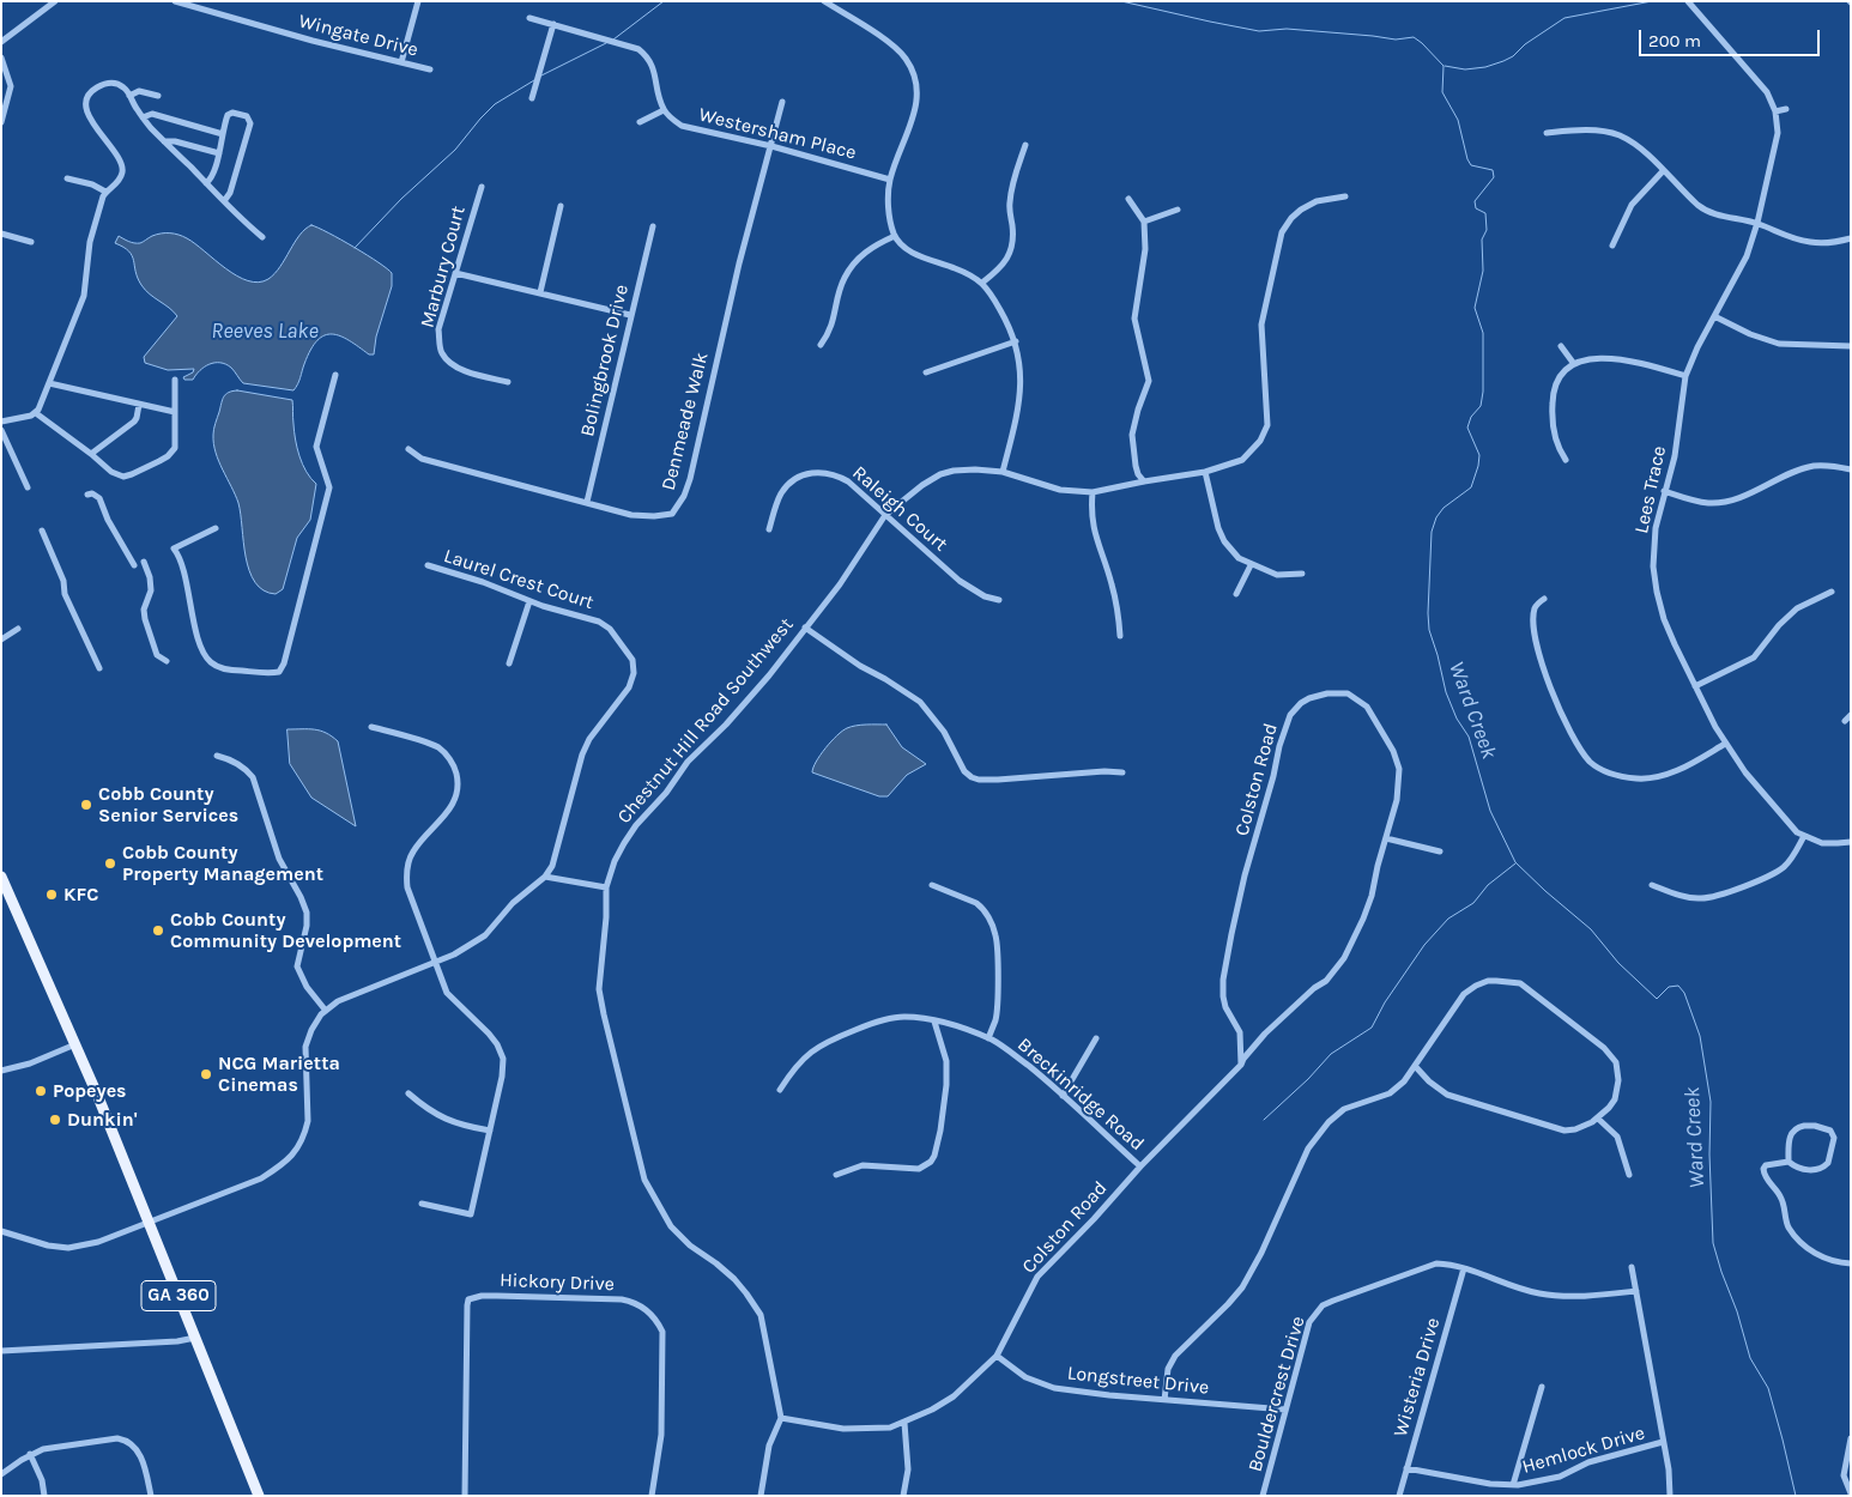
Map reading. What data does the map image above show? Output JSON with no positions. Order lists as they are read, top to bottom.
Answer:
{
  "streets": {
    "main road": ["GA 360"],
    "street": [
      "Wingate Drive",
      "Westersham Place",
      "Marbury Court",
      "Bolingbrook Drive",
      "Denmeade Walk",
      "Lees Trace",
      "Raleigh Court",
      "Laurel Crest Court",
      "Chestnut Hill Road Southwest",
      "Colston Road",
      "Breckinridge Road",
      "Hickory Drive",
      "Wisteria Drive",
      "Longstreet Drive",
      "Bouldercrest Drive",
      "Hemlock Drive"
    ]
  },
  "crossings": [
    ["Westersham Place", "Denmeade Walk"],
    ["Bolingbrook Drive", "Denmeade Walk"],
    ["Raleigh Court", "Chestnut Hill Road Southwest"],
    ["Chestnut Hill Road Southwest", "Colston Road"],
    ["Colston Road", "Breckinridge Road"],
    ["Colston Road", "Longstreet Drive"],
    ["Wisteria Drive", "Bouldercrest Drive"],
    ["Wisteria Drive", "Hemlock Drive"],
    ["Longstreet Drive", "Bouldercrest Drive"]
  ],
  "water": ["Reeves Lake", "Ward Creek"],
  "places": [
    "Cobb County Senior Services",
    "Cobb County Property Management",
    "KFC",
    "Cobb County Community Development",
    "NCG Marietta Cinemas",
    "Popeyes",
    "Dunkin'"
  ],
  "scale_bar": "200 m"
}
